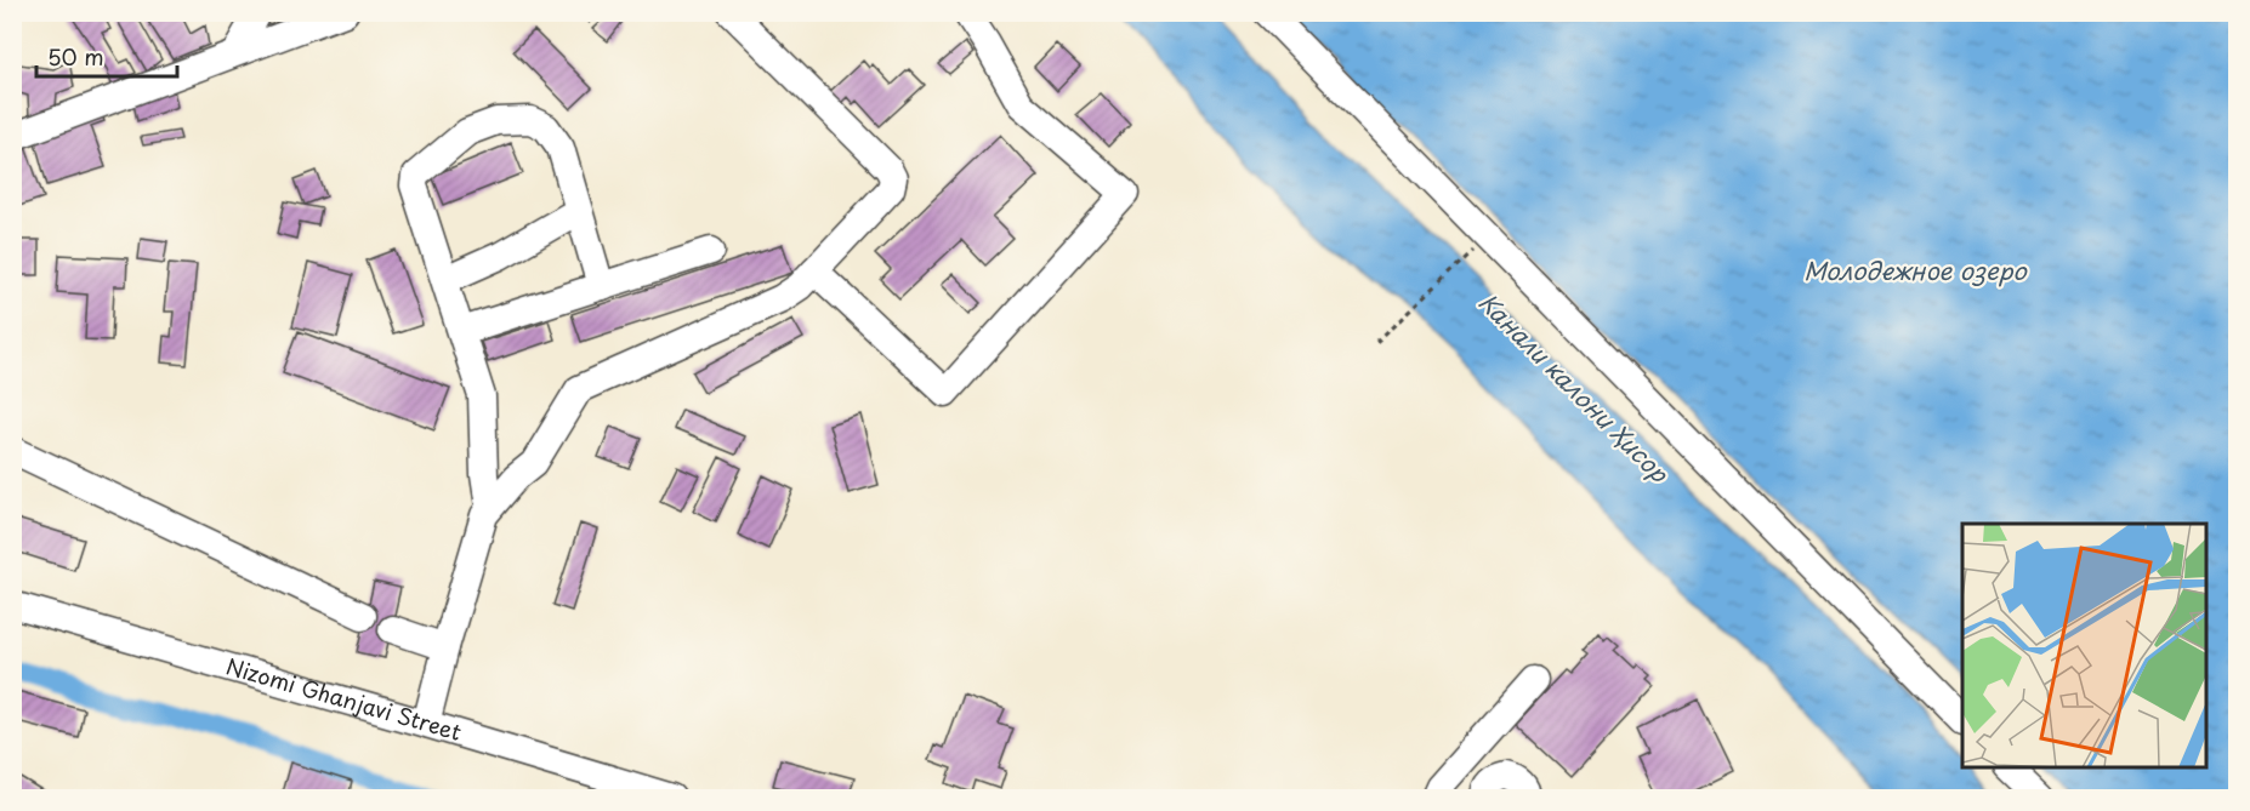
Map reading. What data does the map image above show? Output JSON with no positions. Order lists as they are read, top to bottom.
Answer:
{
  "streets": {
    "street": ["Nizomi Ghanjavi Street"]
  },
  "water": ["Молодежное озеро", "Канали калони Ҳисор"],
  "scale_bar": "50 m"
}
